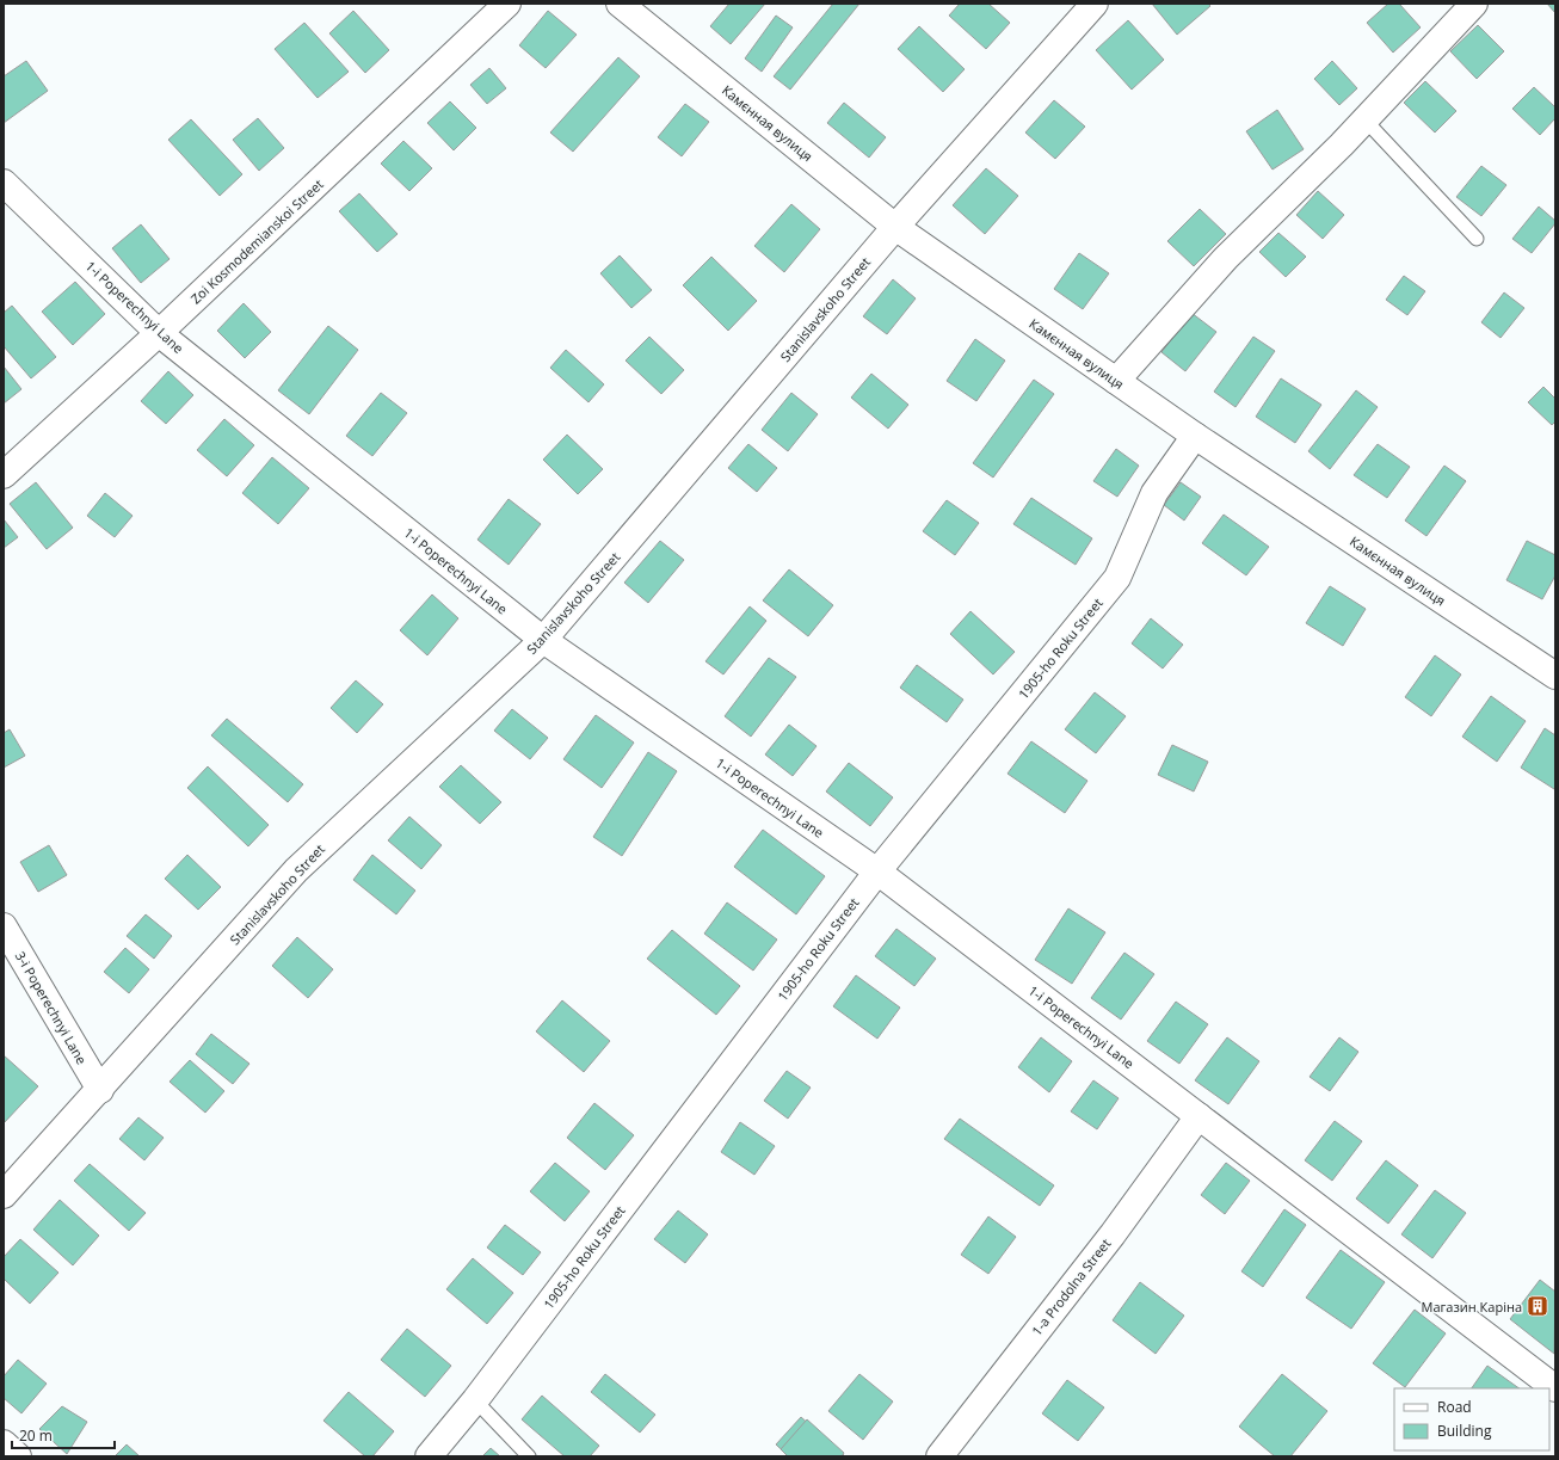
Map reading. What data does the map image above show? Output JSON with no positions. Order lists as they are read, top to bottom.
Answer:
{
  "streets": {
    "street": [
      "Камєнная вулиця",
      "Zoi Kosmodemianskoi Street",
      "1-i Poperechnyi Lane",
      "Stanislavskoho Street",
      "1905-ho Roku Street",
      "3-i Poperechnyi Lane",
      "1-a Prodolna Street"
    ]
  },
  "crossings": [
    ["Камєнная вулиця", "Stanislavskoho Street"],
    ["Камєнная вулиця", "1905-ho Roku Street"],
    ["Zoi Kosmodemianskoi Street", "1-i Poperechnyi Lane"],
    ["1-i Poperechnyi Lane", "Stanislavskoho Street"],
    ["1-i Poperechnyi Lane", "1905-ho Roku Street"],
    ["1-i Poperechnyi Lane", "1-a Prodolna Street"],
    ["Stanislavskoho Street", "3-i Poperechnyi Lane"]
  ],
  "places": {
    "building": ["Магазин Каріна"]
  },
  "legend": ["Road", "Building"],
  "scale_bar": "20 m"
}
